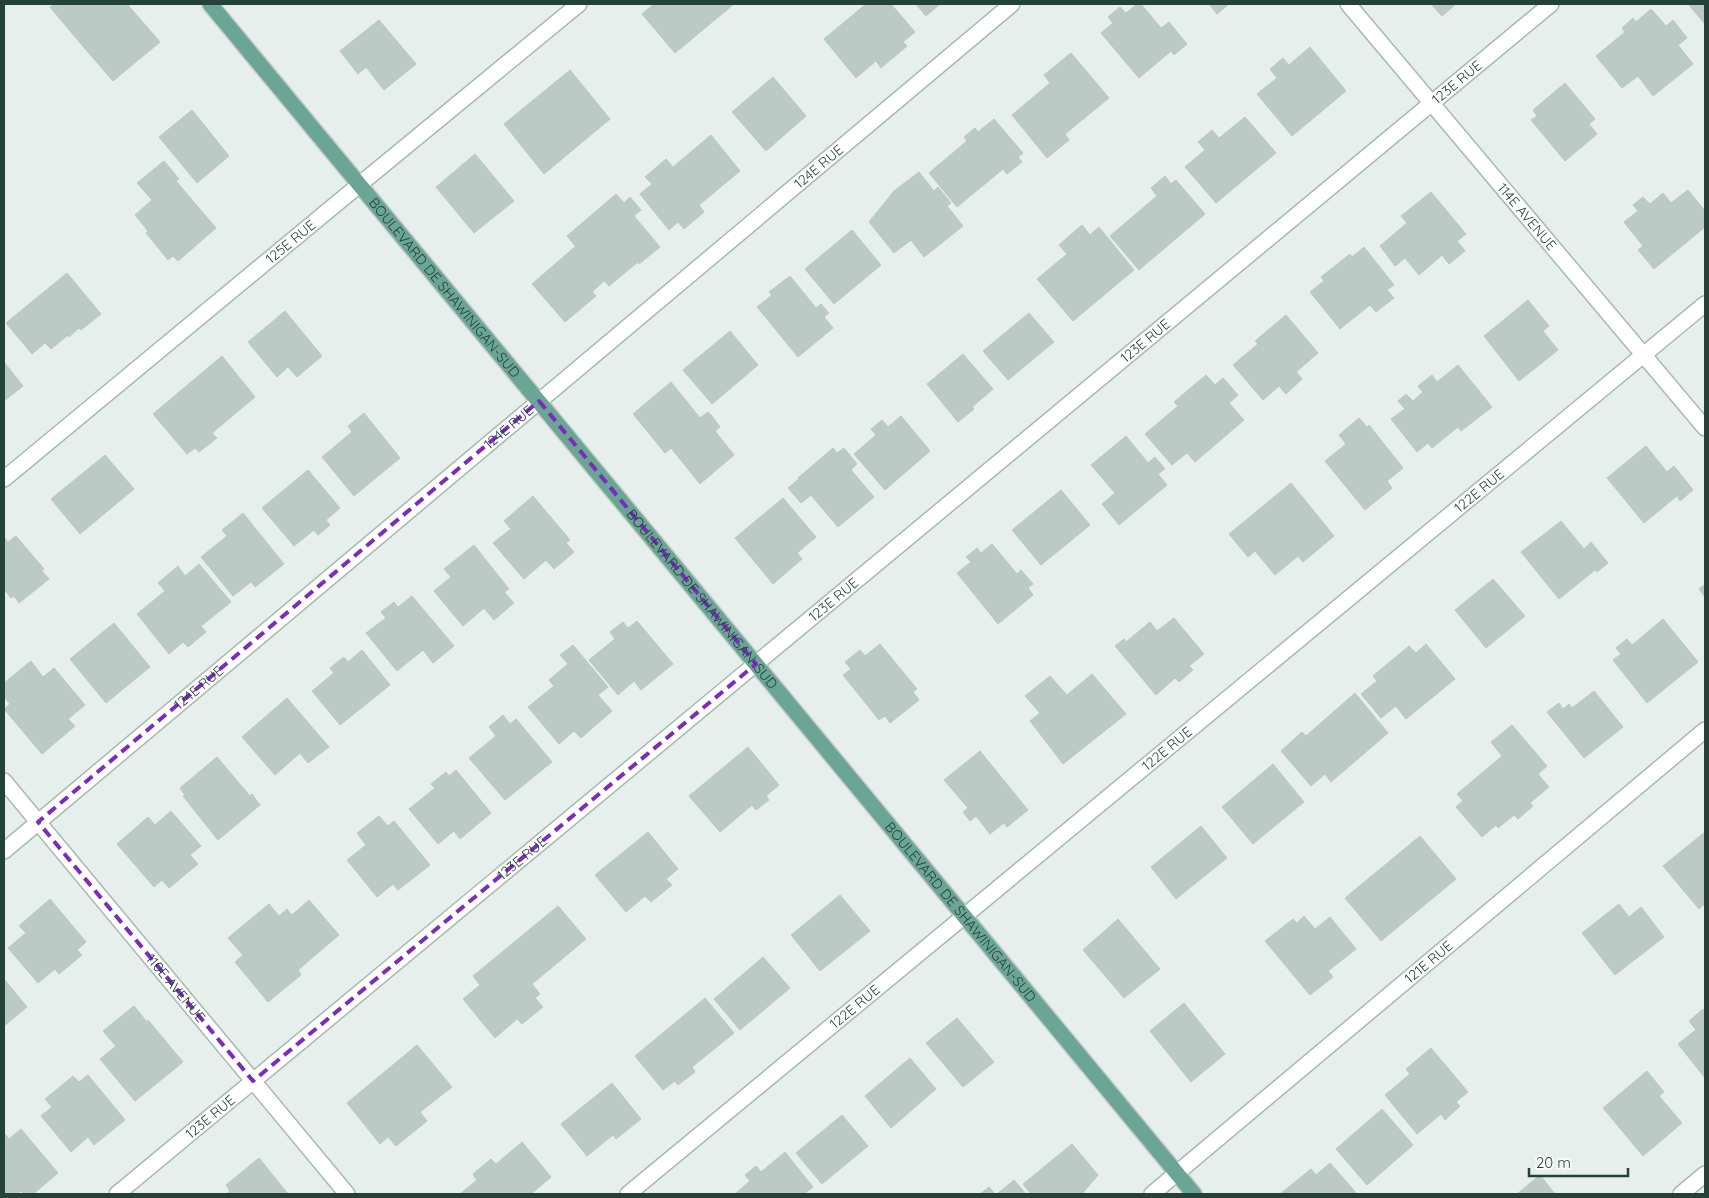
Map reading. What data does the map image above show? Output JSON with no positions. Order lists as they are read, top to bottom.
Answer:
{
  "streets": {
    "main road": ["BOULEVARD DE SHAWINIGAN-SUD"],
    "street": [
      "123E RUE",
      "124E RUE",
      "114E AVENUE",
      "125E RUE",
      "122E RUE",
      "121E RUE",
      "110E AVENUE"
    ]
  },
  "crossings": [
    ["123E RUE", "114E AVENUE"],
    ["123E RUE", "BOULEVARD DE SHAWINIGAN-SUD"],
    ["123E RUE", "110E AVENUE"],
    ["124E RUE", "BOULEVARD DE SHAWINIGAN-SUD"],
    ["124E RUE", "110E AVENUE"],
    ["114E AVENUE", "122E RUE"],
    ["125E RUE", "BOULEVARD DE SHAWINIGAN-SUD"],
    ["BOULEVARD DE SHAWINIGAN-SUD", "122E RUE"],
    ["BOULEVARD DE SHAWINIGAN-SUD", "121E RUE"]
  ],
  "scale_bar": "20 m"
}
